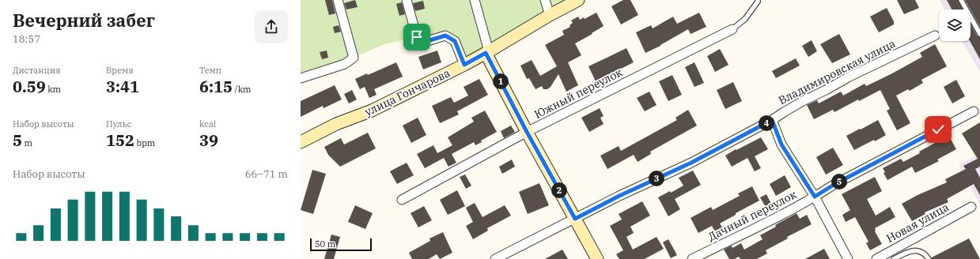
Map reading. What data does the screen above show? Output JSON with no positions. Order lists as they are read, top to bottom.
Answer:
{
  "streets": {
    "street": [
      "Владимировская улица",
      "улица Гончарова",
      "Южный переулок",
      "Дачный переулок",
      "Новая улица"
    ]
  },
  "scale_bar": "50 m",
  "page": {
    "heading": ["Вечерний забег", "18:57"],
    "stats": [
      ["Дистанция", "0.59 km"],
      ["Время", "3:41"],
      ["Темп", "6:15 /km"],
      ["Набор высоты", "5 m"],
      ["Пульс", "152 bpm"],
      ["kcal", "39"]
    ],
    "pins": [
      "1",
      "4",
      "3",
      "5",
      "2"
    ],
    "chart": ["Набор высоты", "66–71 m"],
    "scale": "50 m"
  }
}
